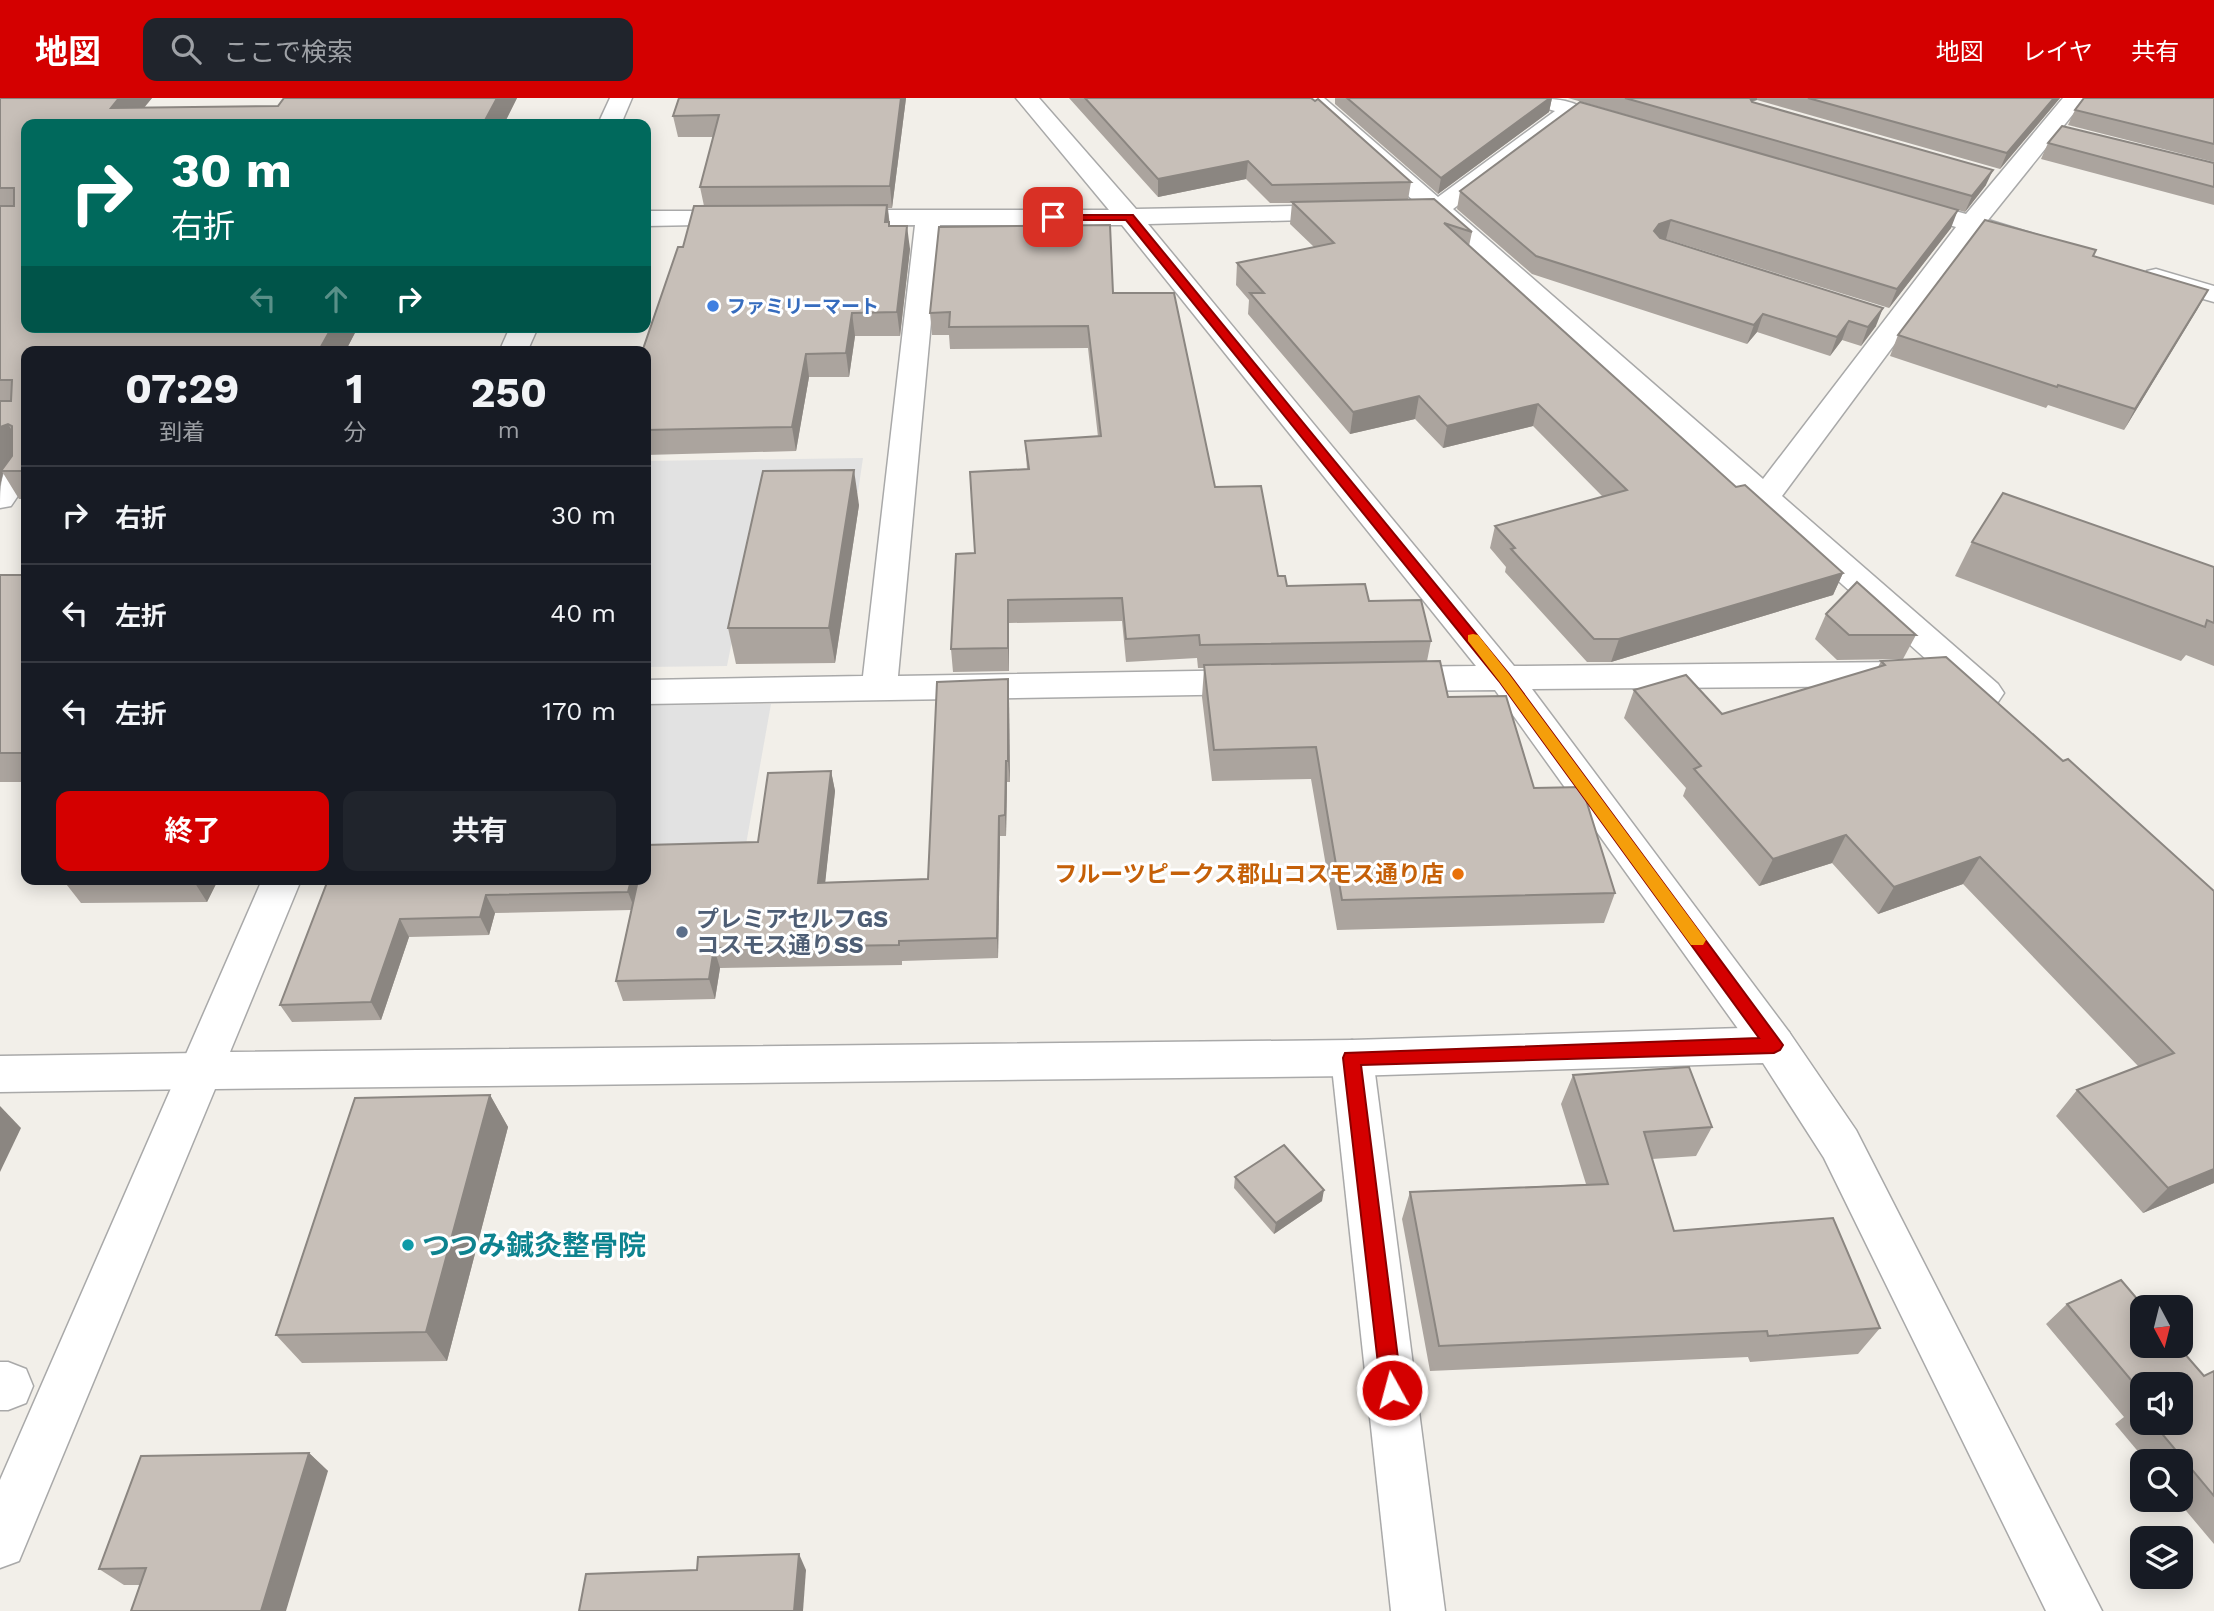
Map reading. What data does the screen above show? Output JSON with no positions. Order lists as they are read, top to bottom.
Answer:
{
  "places": [
    "ファミリーマート",
    "フルーツピークス郡山コスモス通り店",
    "プレミアセルフGS コスモス通りSS",
    "つつみ鍼灸整骨院"
  ],
  "north": "bottom",
  "page": {
    "header": "地図",
    "search": "ここで検索",
    "nav": ["地図", "レイヤ", "共有"],
    "turn": ["30 m", "右折"],
    "eta": [
      "07:29",
      "到着",
      "1",
      "分",
      "250",
      "m"
    ],
    "list": [
      {
        "name": "右折",
        "value": "30 m"
      },
      {
        "name": "左折",
        "value": "40 m"
      },
      {
        "name": "左折",
        "value": "170 m"
      }
    ],
    "buttons": ["終了", "共有"]
  }
}
